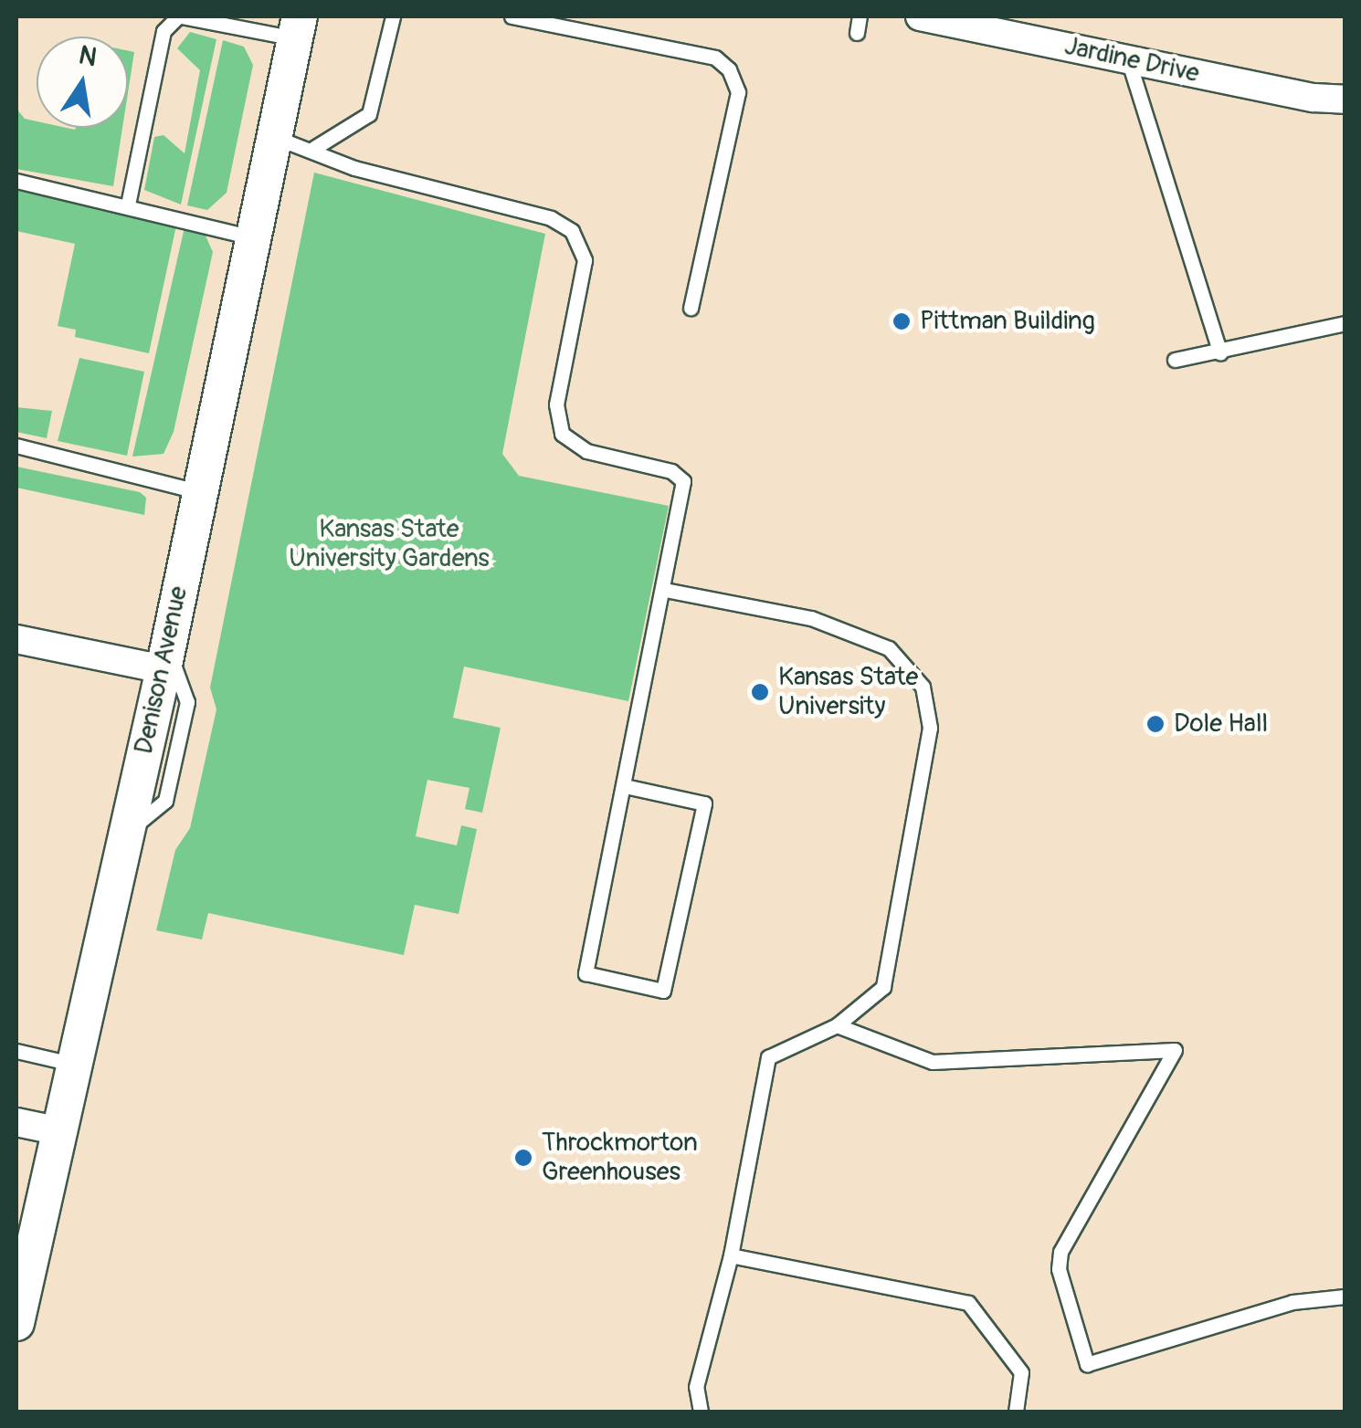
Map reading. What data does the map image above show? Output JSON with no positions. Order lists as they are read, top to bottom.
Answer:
{
  "streets": {
    "street": ["Jardine Drive", "Denison Avenue"]
  },
  "parks": ["Kansas State University Gardens"],
  "places": [
    "Pittman Building",
    "Kansas State University",
    "Dole Hall",
    "Throckmorton Greenhouses"
  ],
  "north": "top"
}
